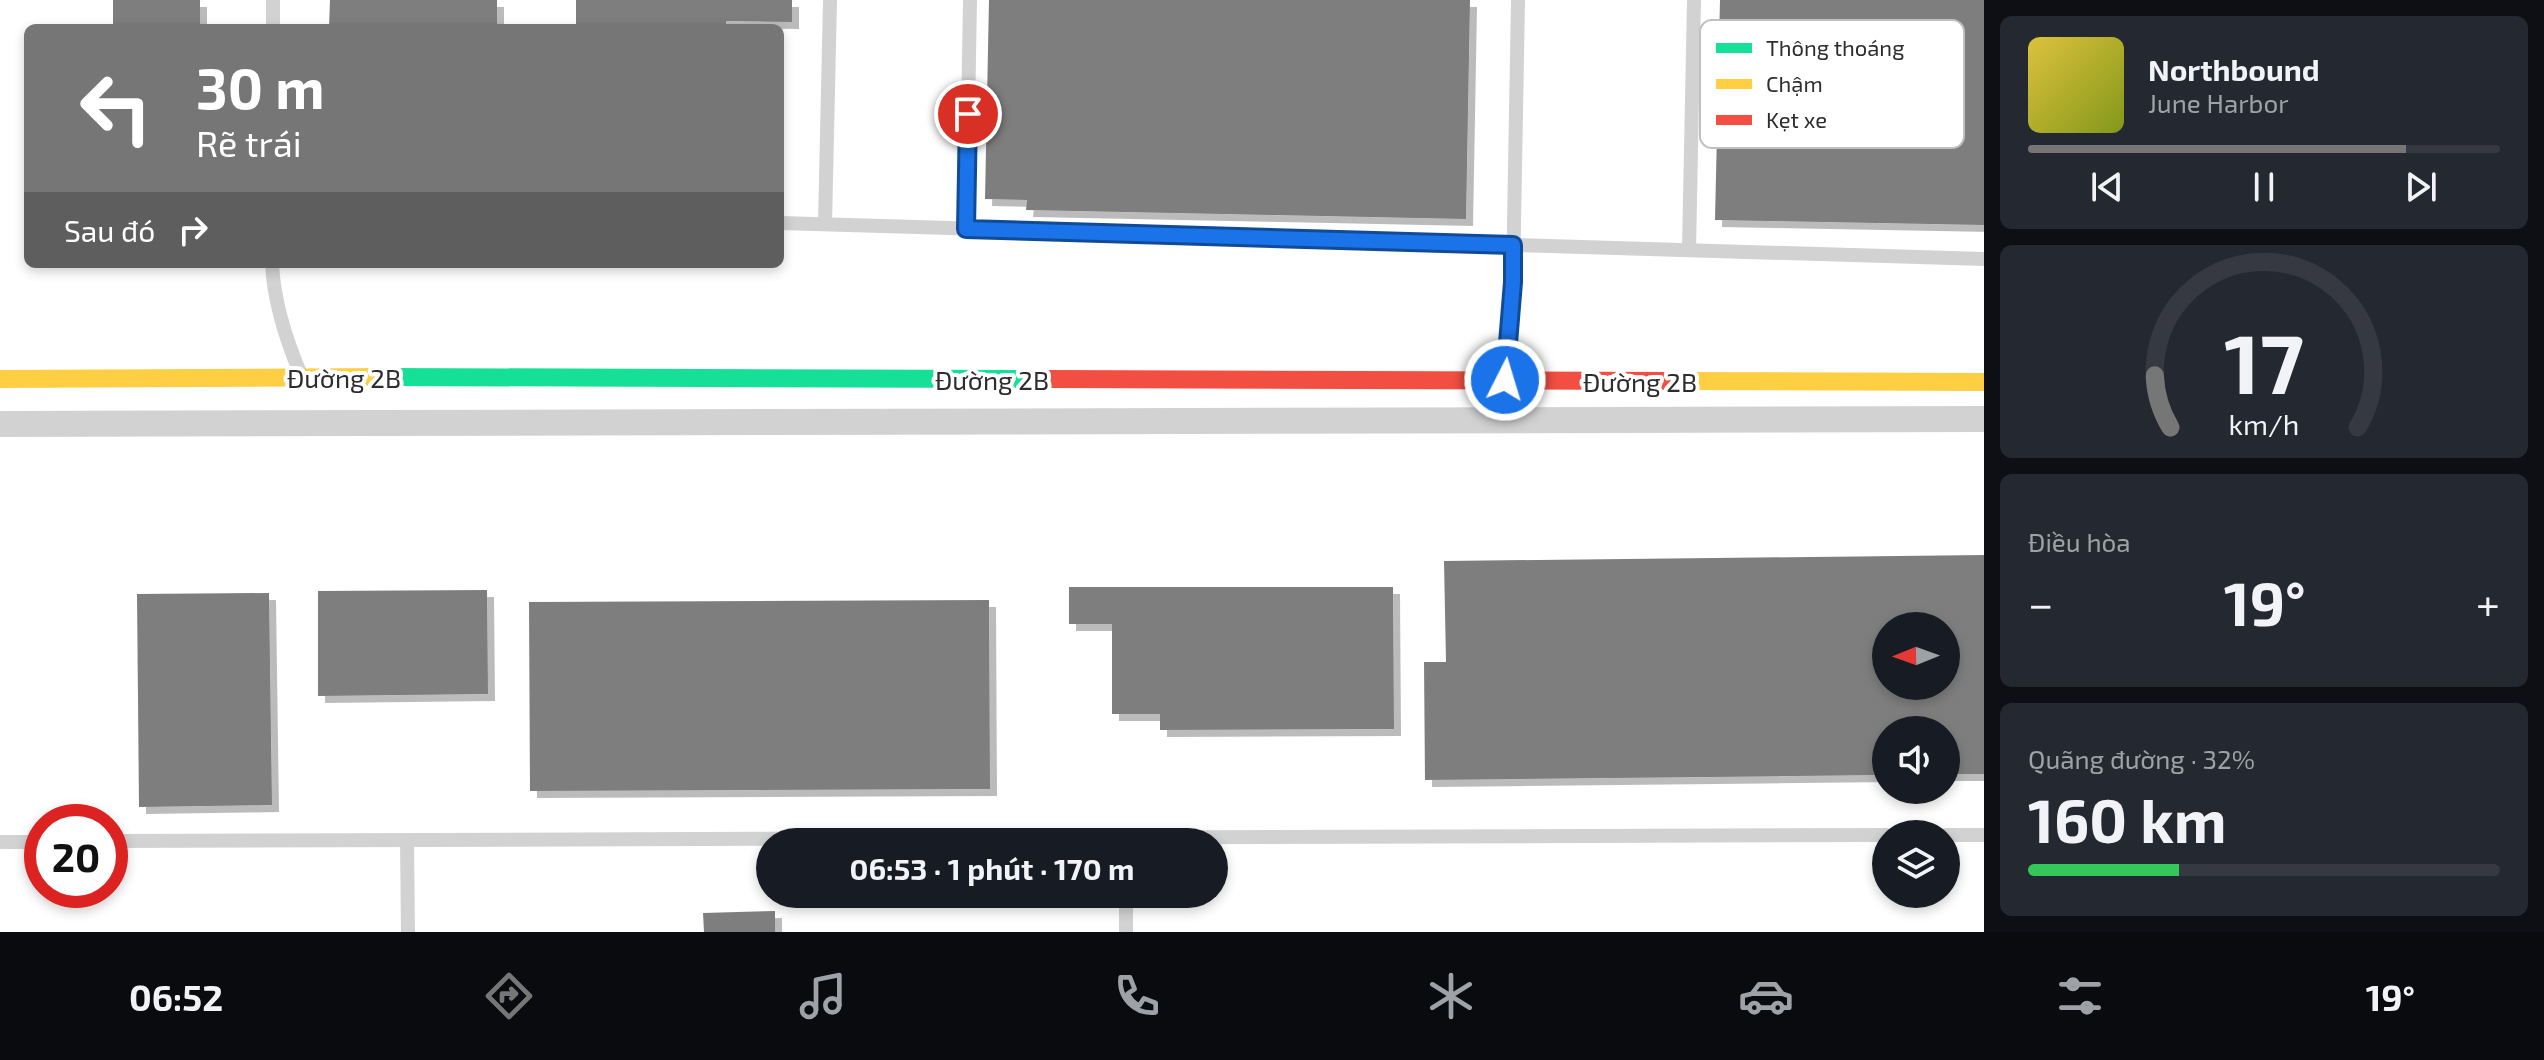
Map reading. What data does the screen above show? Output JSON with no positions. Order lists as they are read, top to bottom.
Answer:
{
  "streets": {
    "street": ["Đường 2B"]
  },
  "legend": ["Thông thoáng", "Chậm", "Kẹt xe"],
  "north": "left",
  "page": {
    "turn": ["30 m", "Rẽ trái"],
    "song": ["Northbound", "June Harbor"],
    "then": "Sau đó",
    "tile": [
      "Điều hòa",
      ["Quãng đường · 32%", "160 km"]
    ],
    "heat": ["−", "19°", "+"],
    "limit": "20",
    "trip": "06:53 · 1 phút · 170 m",
    "tabs": ["06:52", "19°"],
    "gauge": ["17", "km/h"]
  }
}
